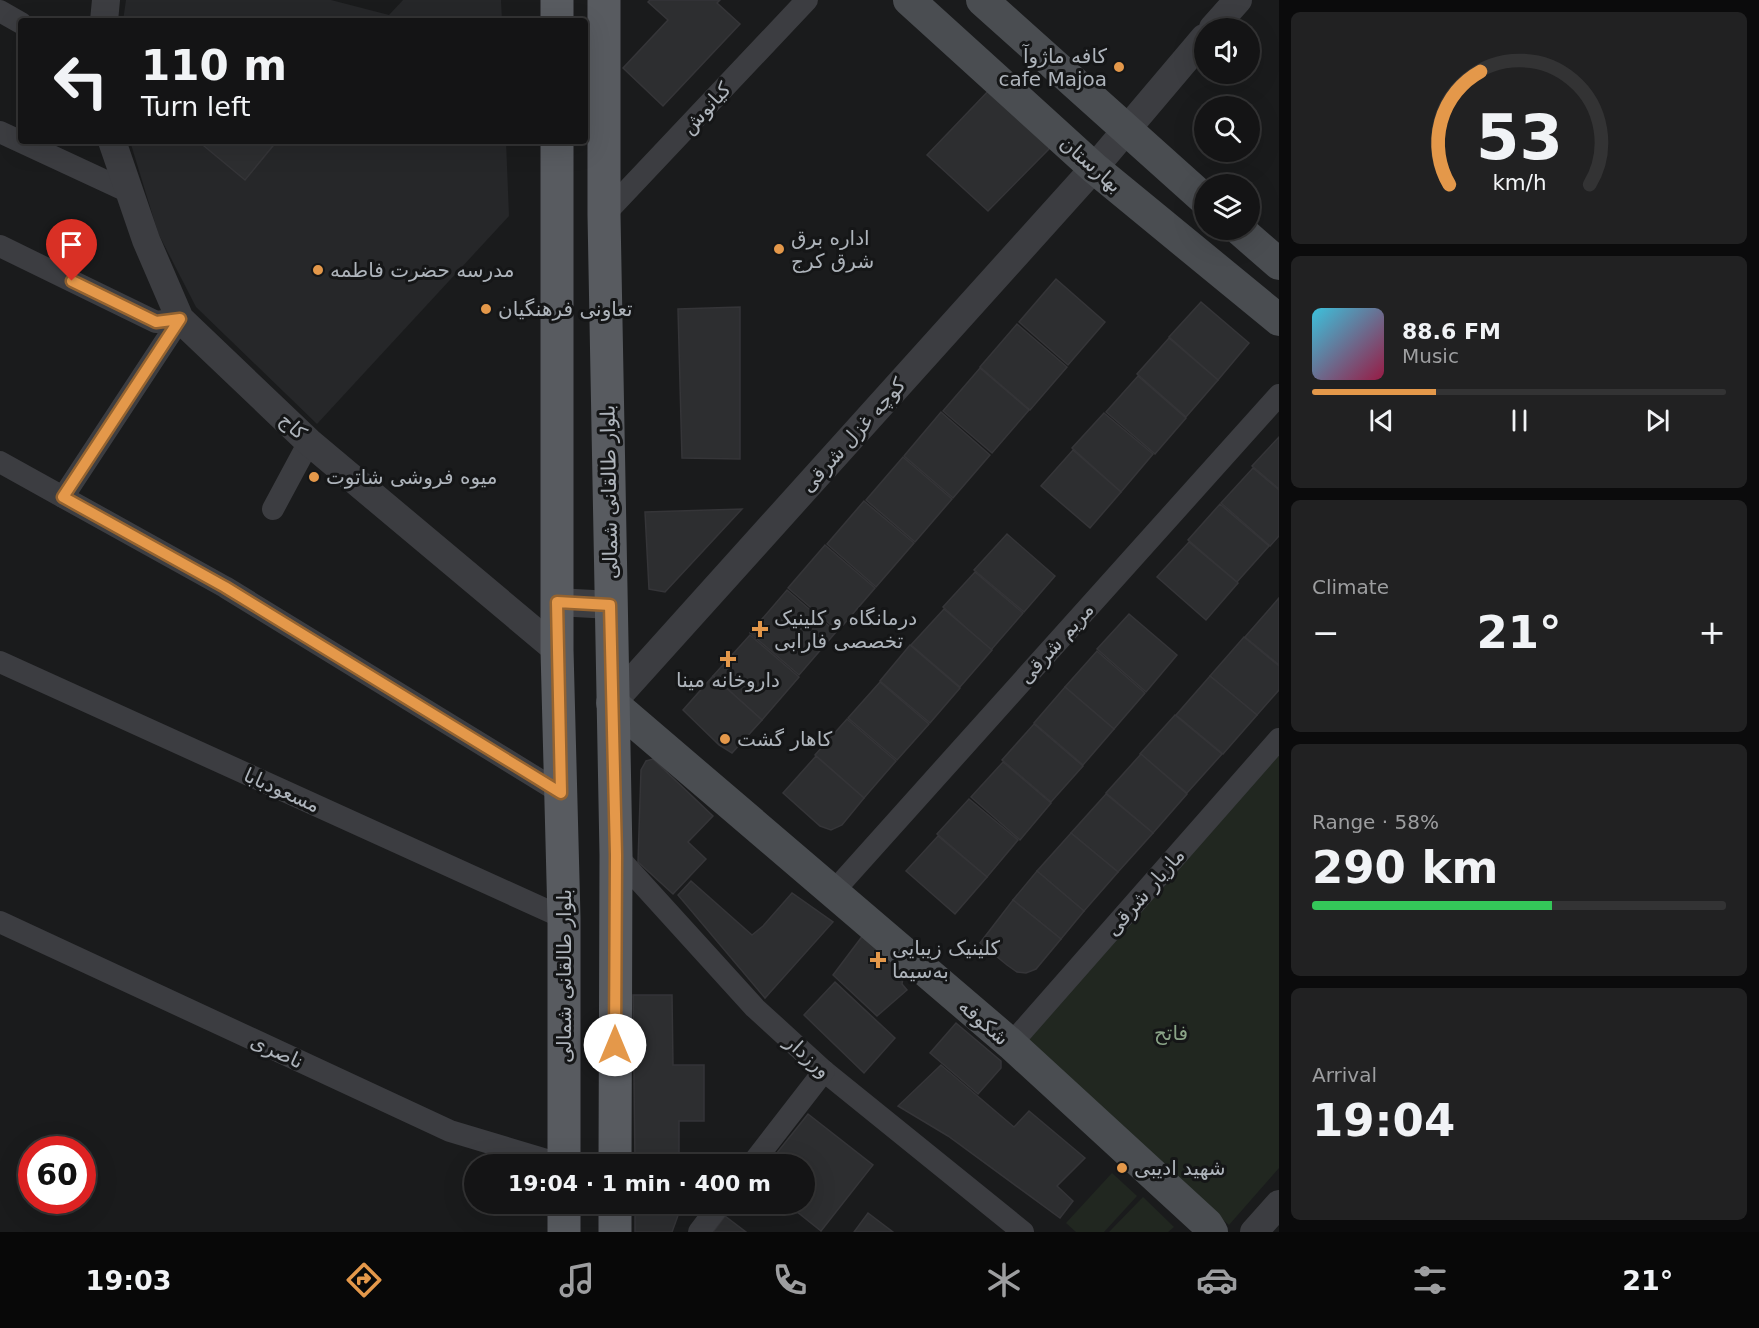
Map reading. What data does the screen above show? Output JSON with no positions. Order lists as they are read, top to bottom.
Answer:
{
  "streets": {
    "main road": ["بهارستان", "بلوار طالقانی شمالی", "شکوفه"],
    "street": [
      "کیانوش",
      "کاج",
      "کوچه غزل شرقی",
      "مریم شرقی",
      "مسعودبابا",
      "مازیار شرقی",
      "ناصری",
      "ورزدار"
    ]
  },
  "crossings": [
    ["کیانوش", "بلوار طالقانی شمالی"],
    ["بهارستان", "کوچه غزل شرقی"],
    ["کاج", "بلوار طالقانی شمالی"],
    ["کوچه غزل شرقی", "بلوار طالقانی شمالی"],
    ["کوچه غزل شرقی", "شکوفه"],
    ["بلوار طالقانی شمالی", "مسعودبابا"],
    ["بلوار طالقانی شمالی", "شکوفه"],
    ["بلوار طالقانی شمالی", "ورزدار"],
    ["مریم شرقی", "شکوفه"],
    ["مازیار شرقی", "شکوفه"]
  ],
  "parks": ["فاتح"],
  "places": {
    "other": [
      "کافه ماژوآ cafe Majoa",
      "اداره برق شرق کرج",
      "مدرسه حضرت فاطمه",
      "تعاونی فرهنگیان",
      "میوه فروشی شاتوت",
      "کاهار گشت",
      "شهید ادیبی"
    ],
    "health": ["درمانگاه و کلینیک تخصصی فارابی", "داروخانه مینا", "کلینیک زیبایی به‌سیما"]
  },
  "page": {
    "turn": ["110 m", "Turn left"],
    "song": ["88.6 FM", "Music"],
    "tile": [
      "Climate",
      ["Range · 58%", "290 km"],
      ["Arrival", "19:04"]
    ],
    "heat": ["−", "21°", "+"],
    "limit": "60",
    "trip": "19:04 · 1 min · 400 m",
    "tabs": ["19:03", "21°"],
    "gauge": ["53", "km/h"]
  }
}
